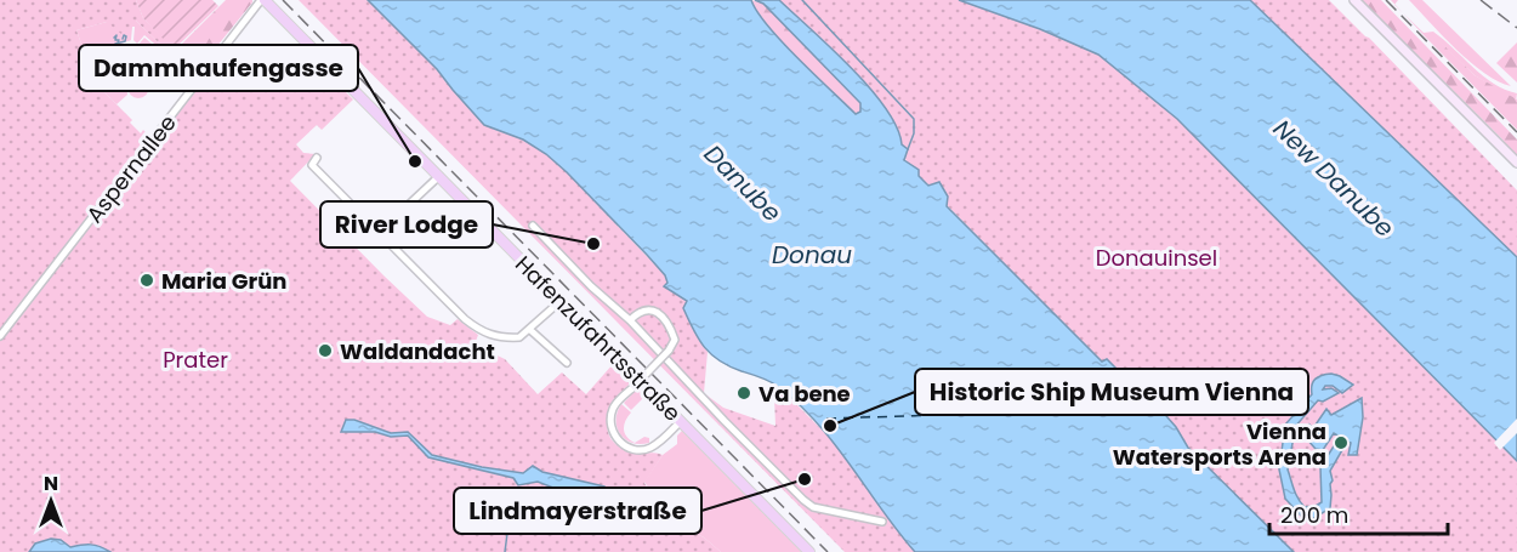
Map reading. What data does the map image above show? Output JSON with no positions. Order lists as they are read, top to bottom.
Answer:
{
  "streets": {
    "main road": ["Hafenzufahrtsstraße"],
    "street": ["Aspernallee"]
  },
  "crossings": [
    ["Aspernallee", "Hafenzufahrtsstraße"]
  ],
  "water": ["New Danube", "Danube", "Donau"],
  "parks": ["Donauinsel", "Prater"],
  "places": [
    "Dammhaufengasse",
    "River Lodge",
    "Maria Grün",
    "Waldandacht",
    "Va bene",
    "Historic Ship Museum Vienna",
    "Vienna Watersports Arena",
    "Lindmayerstraße"
  ],
  "scale_bar": "200 m",
  "north": "top"
}
